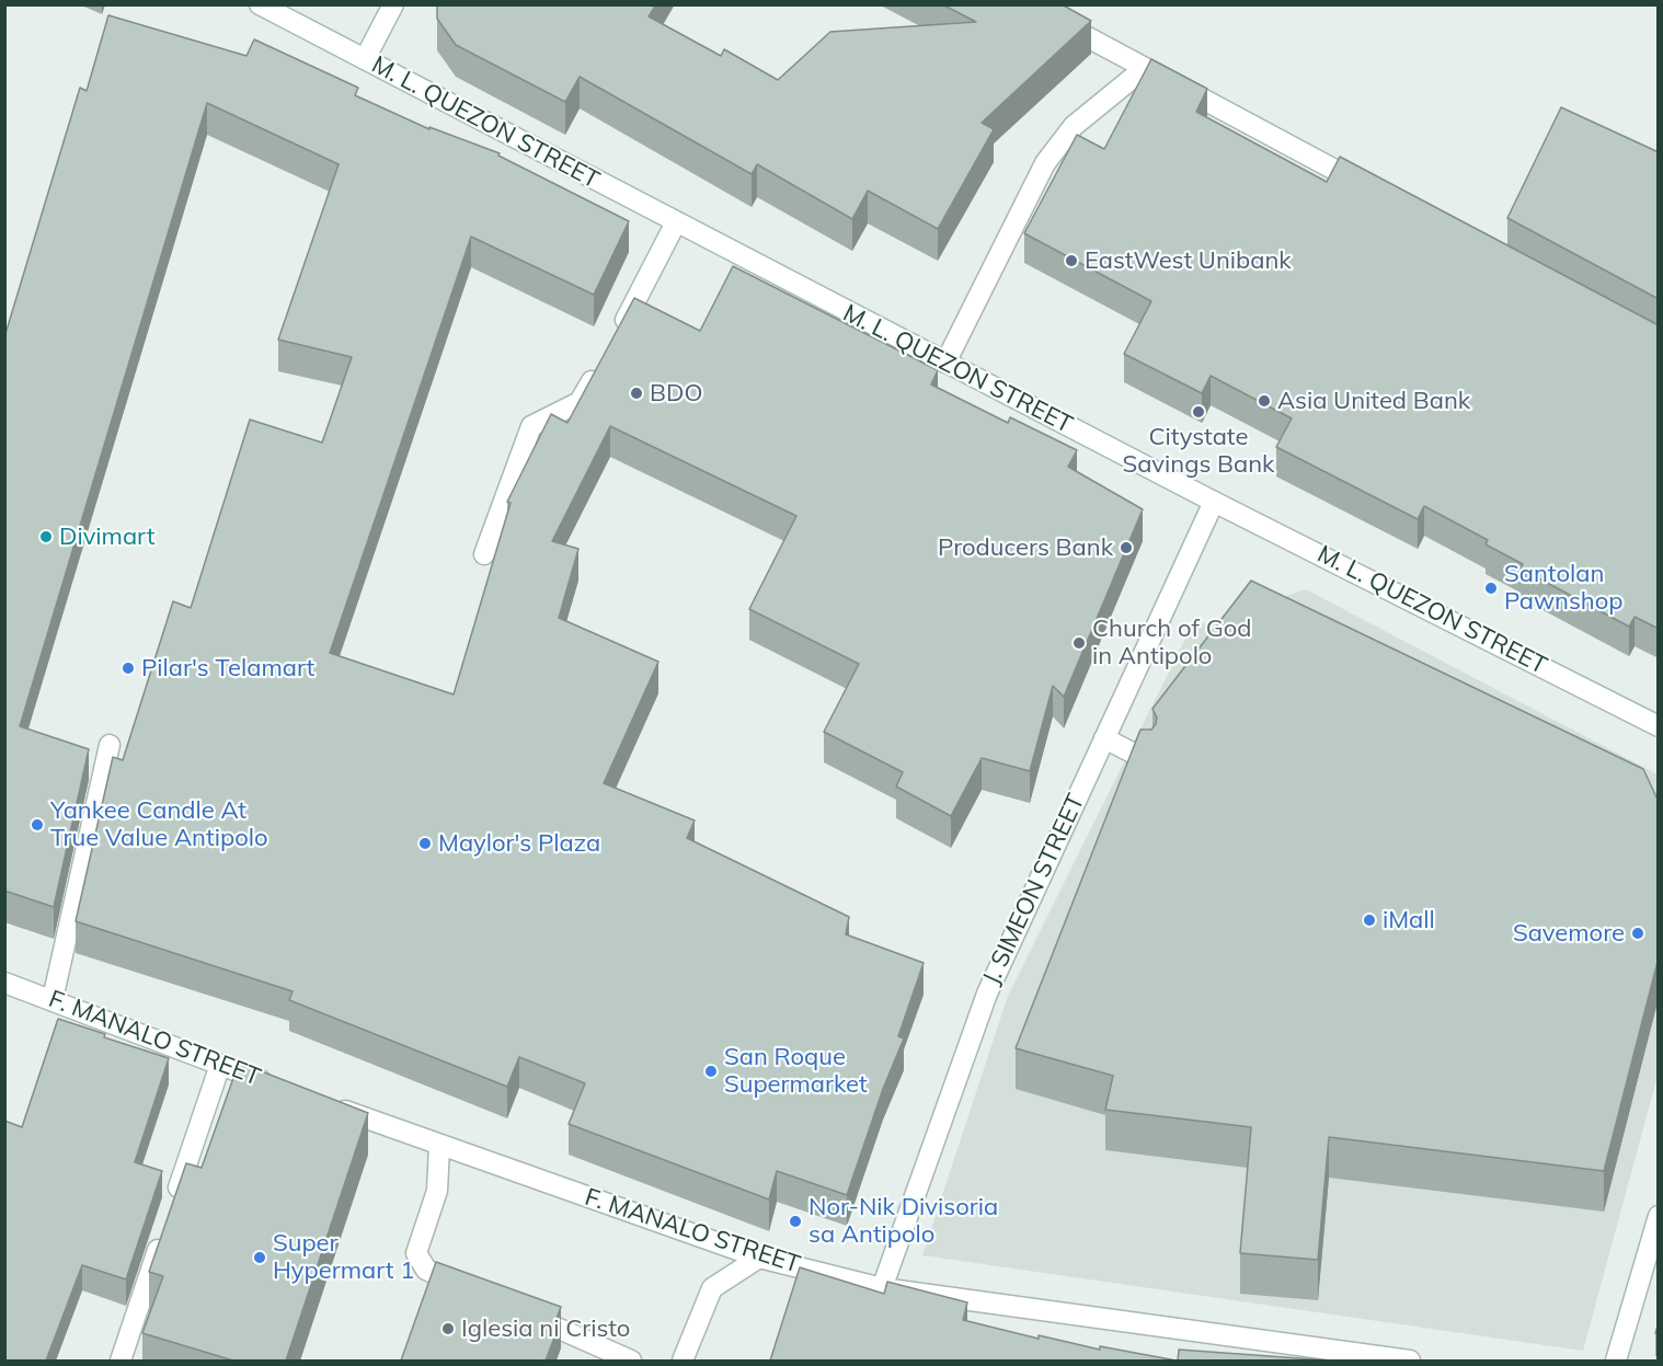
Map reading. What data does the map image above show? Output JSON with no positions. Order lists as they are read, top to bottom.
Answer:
{
  "streets": {
    "street": ["M. L. QUEZON STREET", "J. SIMEON STREET", "F. MANALO STREET"]
  },
  "crossings": [
    ["M. L. QUEZON STREET", "J. SIMEON STREET"],
    ["J. SIMEON STREET", "F. MANALO STREET"]
  ],
  "places": [
    "EastWest Unibank",
    "BDO",
    "Asia United Bank",
    "Citystate Savings Bank",
    "Divimart",
    "Producers Bank",
    "Santolan Pawnshop",
    "Church of God in Antipolo",
    "Pilar's Telamart",
    "Yankee Candle At True Value Antipolo",
    "Maylor's Plaza",
    "iMall",
    "Savemore",
    "San Roque Supermarket",
    "Nor-Nik Divisoria sa Antipolo",
    "Super Hypermart 1",
    "Iglesia ni Cristo"
  ]
}
